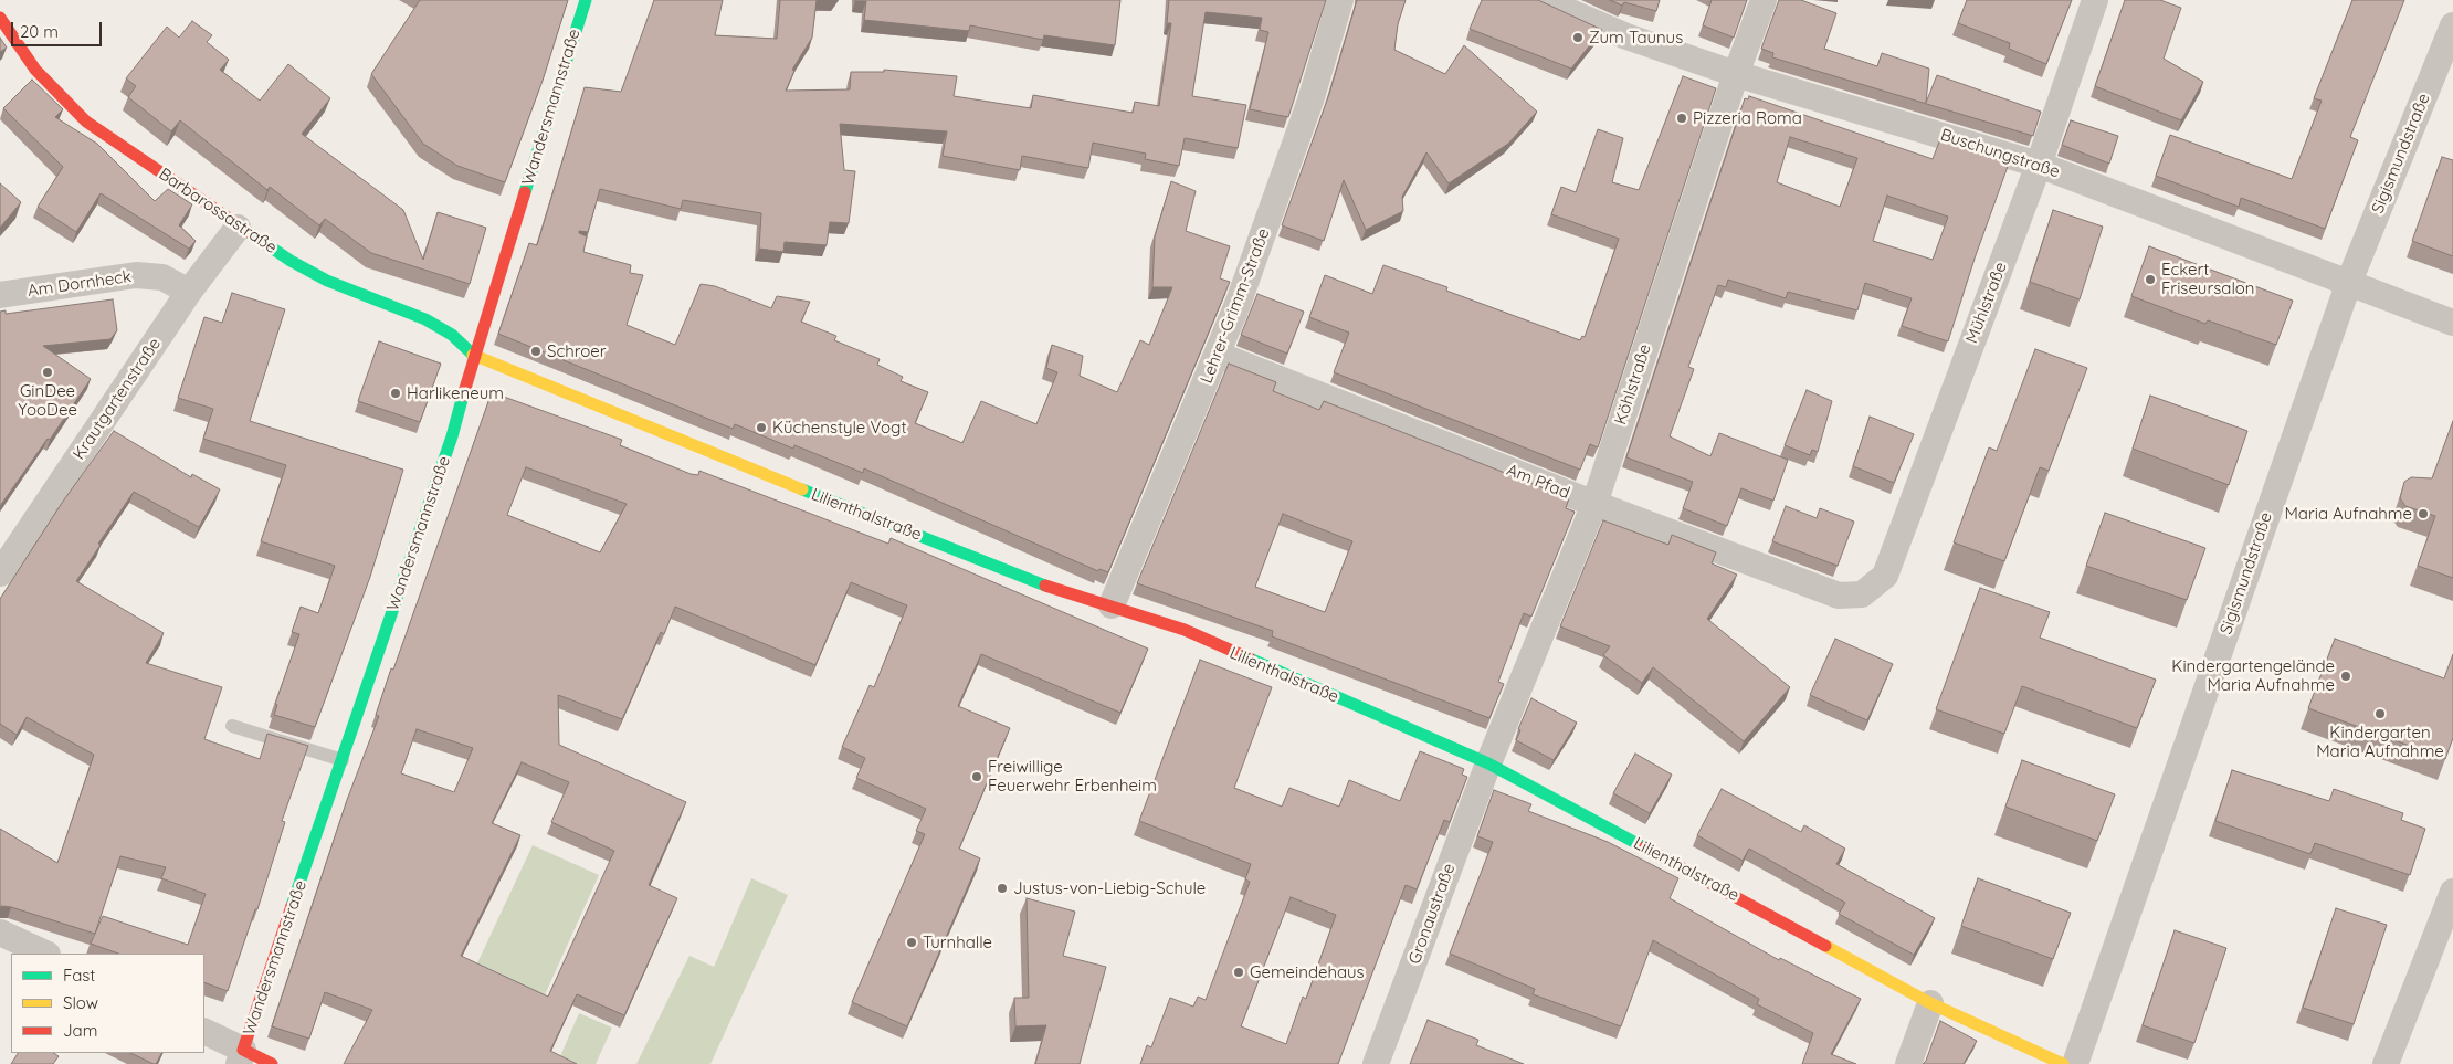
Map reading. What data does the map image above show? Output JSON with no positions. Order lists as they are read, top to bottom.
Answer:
{
  "streets": {
    "street": [
      "Wandersmannstraße",
      "Buschungstraße",
      "Sigismundstraße",
      "Barbarossastraße",
      "Am Dornheck",
      "Mühlstraße",
      "Lehrer-Grimm-Straße",
      "Köhlstraße",
      "Krautgartenstraße",
      "Am Pfad",
      "Lilienthalstraße",
      "Gronaustraße"
    ]
  },
  "crossings": [
    ["Wandersmannstraße", "Barbarossastraße"],
    ["Wandersmannstraße", "Lilienthalstraße"],
    ["Buschungstraße", "Sigismundstraße"],
    ["Buschungstraße", "Mühlstraße"],
    ["Buschungstraße", "Köhlstraße"],
    ["Barbarossastraße", "Krautgartenstraße"],
    ["Barbarossastraße", "Lilienthalstraße"],
    ["Am Dornheck", "Krautgartenstraße"],
    ["Mühlstraße", "Am Pfad"],
    ["Lehrer-Grimm-Straße", "Am Pfad"],
    ["Lehrer-Grimm-Straße", "Lilienthalstraße"],
    ["Köhlstraße", "Am Pfad"],
    ["Köhlstraße", "Lilienthalstraße"],
    ["Köhlstraße", "Gronaustraße"],
    ["Lilienthalstraße", "Gronaustraße"]
  ],
  "places": [
    "Zum Taunus",
    "Pizzeria Roma",
    "Eckert Friseursalon",
    "Schroer",
    "GinDee YooDee",
    "Harlikeneum",
    "Küchenstyle Vogt",
    "Maria Aufnahme",
    "Kindergartengelände Maria Aufnahme",
    "Kindergarten Maria Aufnahme",
    "Freiwillige Feuerwehr Erbenheim",
    "Justus-von-Liebig-Schule",
    "Turnhalle",
    "Gemeindehaus"
  ],
  "legend": ["Fast", "Slow", "Jam"],
  "scale_bar": "20 m"
}
